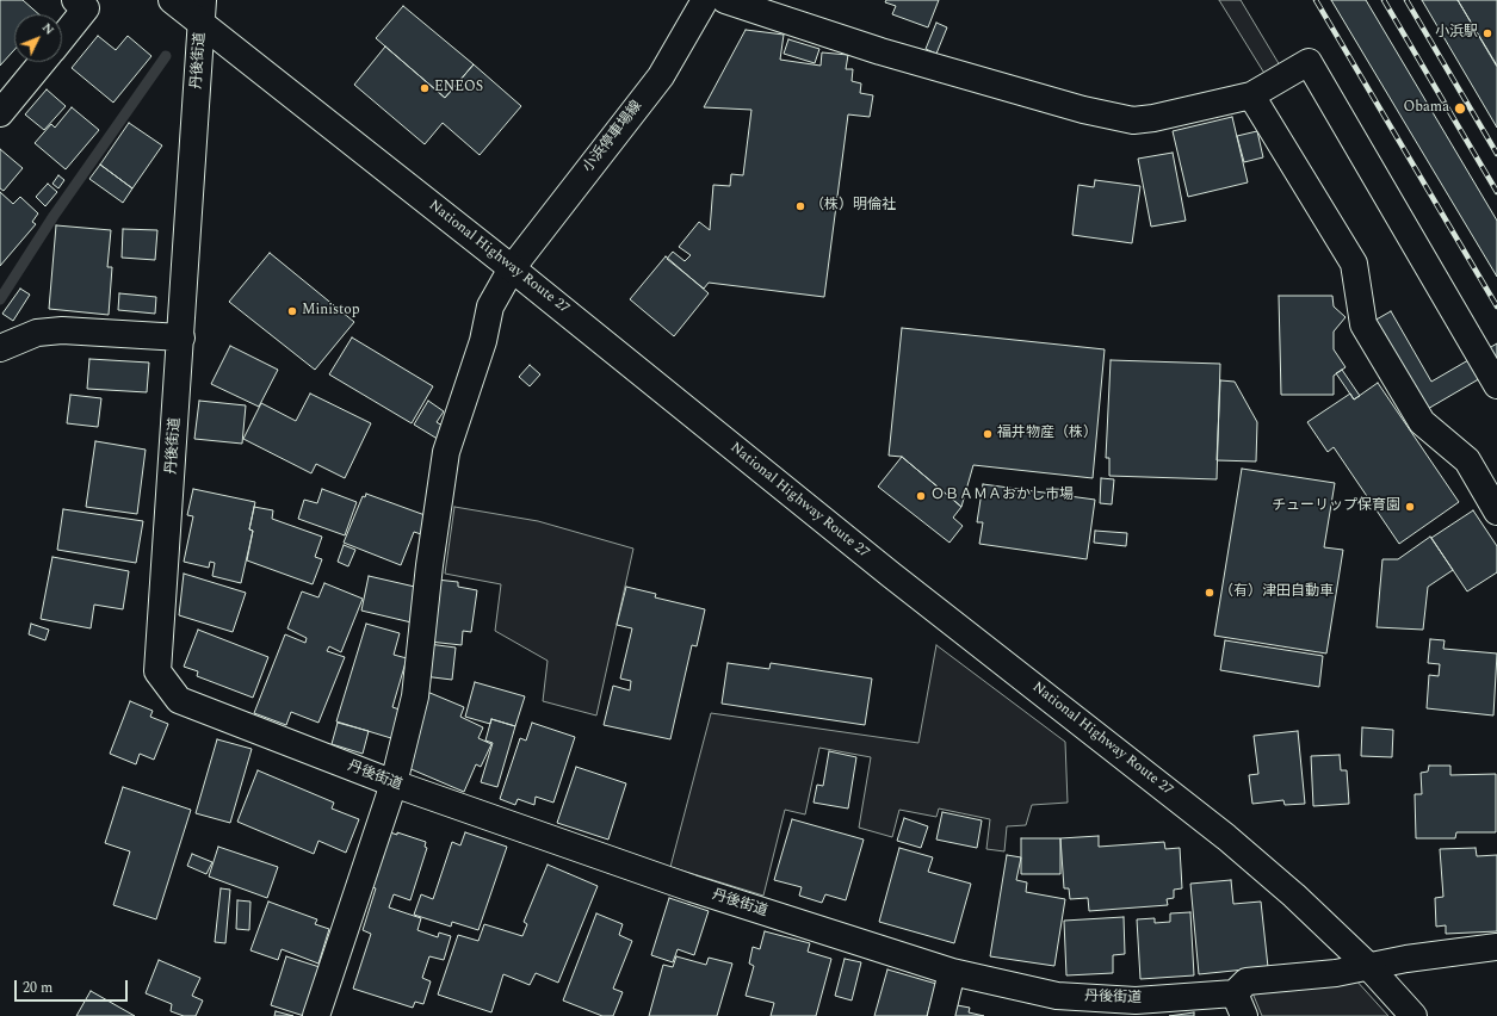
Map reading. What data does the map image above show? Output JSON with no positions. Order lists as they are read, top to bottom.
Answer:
{
  "streets": {
    "main road": ["丹後街道", "小浜停車場線", "National Highway Route 27"]
  },
  "crossings": [
    ["丹後街道", "小浜停車場線"],
    ["丹後街道", "National Highway Route 27"],
    ["小浜停車場線", "National Highway Route 27"]
  ],
  "places": [
    "小浜駅",
    "ENEOS",
    "Obama",
    "（株）明倫社",
    "Ministop",
    "福井物産（株）",
    "ＯＢＡＭＡおかし市場",
    "チューリップ保育園",
    "（有）津田自動車"
  ],
  "scale_bar": "20 m",
  "north": "top right"
}
